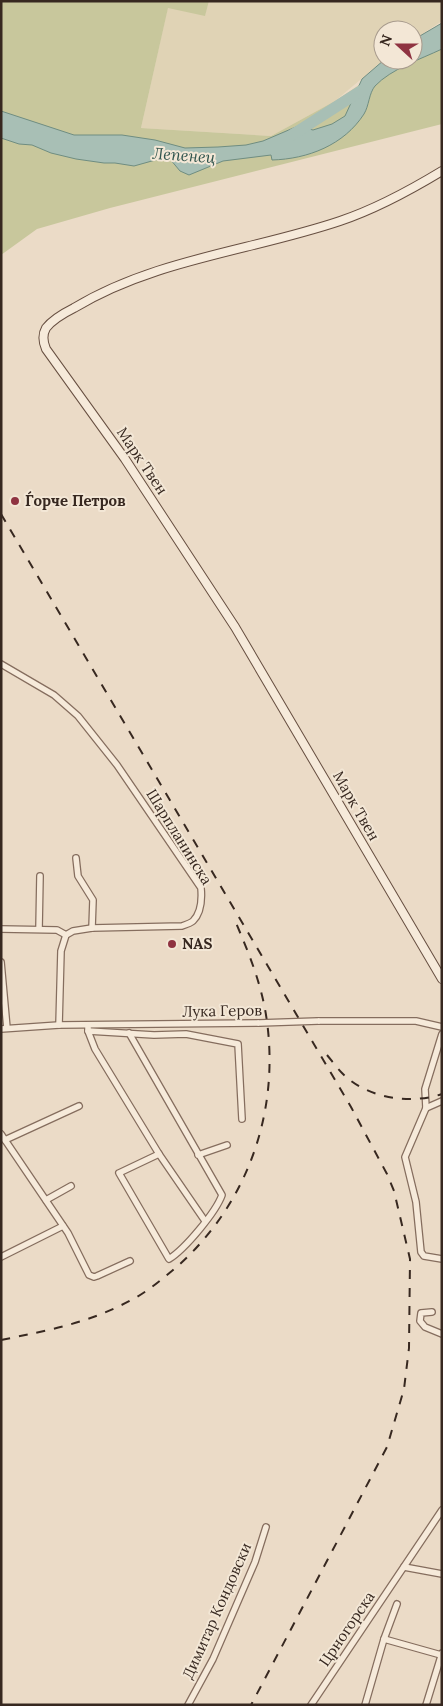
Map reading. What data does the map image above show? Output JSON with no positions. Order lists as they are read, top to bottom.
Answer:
{
  "streets": {
    "street": [
      "Марк Твен",
      "Шарпланинска",
      "Лука Геров",
      "Димитар Кондовски",
      "Црногорска"
    ]
  },
  "water": ["Лепенец"],
  "places": ["Ѓорче Петров", "NAS"],
  "north": "left"
}
